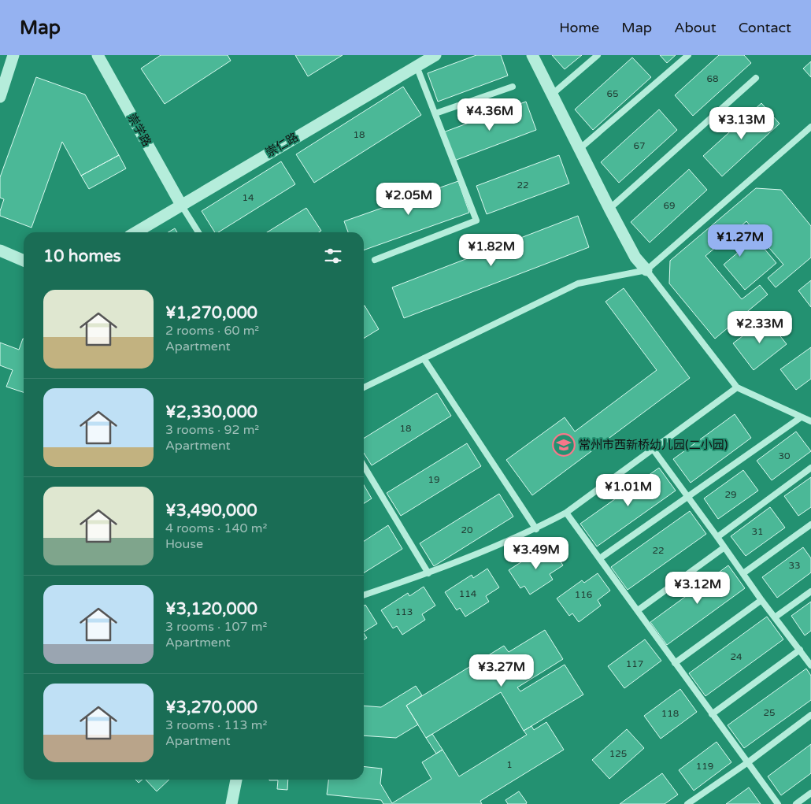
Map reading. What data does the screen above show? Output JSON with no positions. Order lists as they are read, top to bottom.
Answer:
{
  "streets": {
    "street": ["崇学路", "崇仁路"]
  },
  "crossings": [
    ["崇学路", "崇仁路"]
  ],
  "places": {
    "school or university": ["常州市西新桥幼儿园(二小园)"]
  },
  "house_numbers": [
    "68",
    "65",
    "18",
    "67",
    "22",
    "14",
    "69",
    "18",
    "30",
    "19",
    "29",
    "20",
    "31",
    "22",
    "33",
    "114",
    "116",
    "113",
    "24",
    "117",
    "25",
    "118",
    "125",
    "1",
    "119"
  ],
  "page": {
    "header": "Map",
    "nav": [
      "Home",
      "Map",
      "About",
      "Contact"
    ],
    "price": [
      "¥4.36M",
      "¥3.13M",
      "¥2.05M",
      "¥1.27M",
      "¥1.82M",
      "¥2.33M",
      "¥1.01M",
      "¥3.49M",
      "¥3.12M",
      "¥3.27M"
    ],
    "heading": "10 homes",
    "list": [
      {
        "name": "¥1,270,000",
        "note": "2 rooms · 60 m² · Apartment"
      },
      {
        "name": "¥2,330,000",
        "note": "3 rooms · 92 m² · Apartment"
      },
      {
        "name": "¥3,490,000",
        "note": "4 rooms · 140 m² · House"
      },
      {
        "name": "¥3,120,000",
        "note": "3 rooms · 107 m² · Apartment"
      },
      {
        "name": "¥3,270,000",
        "note": "3 rooms · 113 m² · Apartment"
      }
    ]
  }
}
